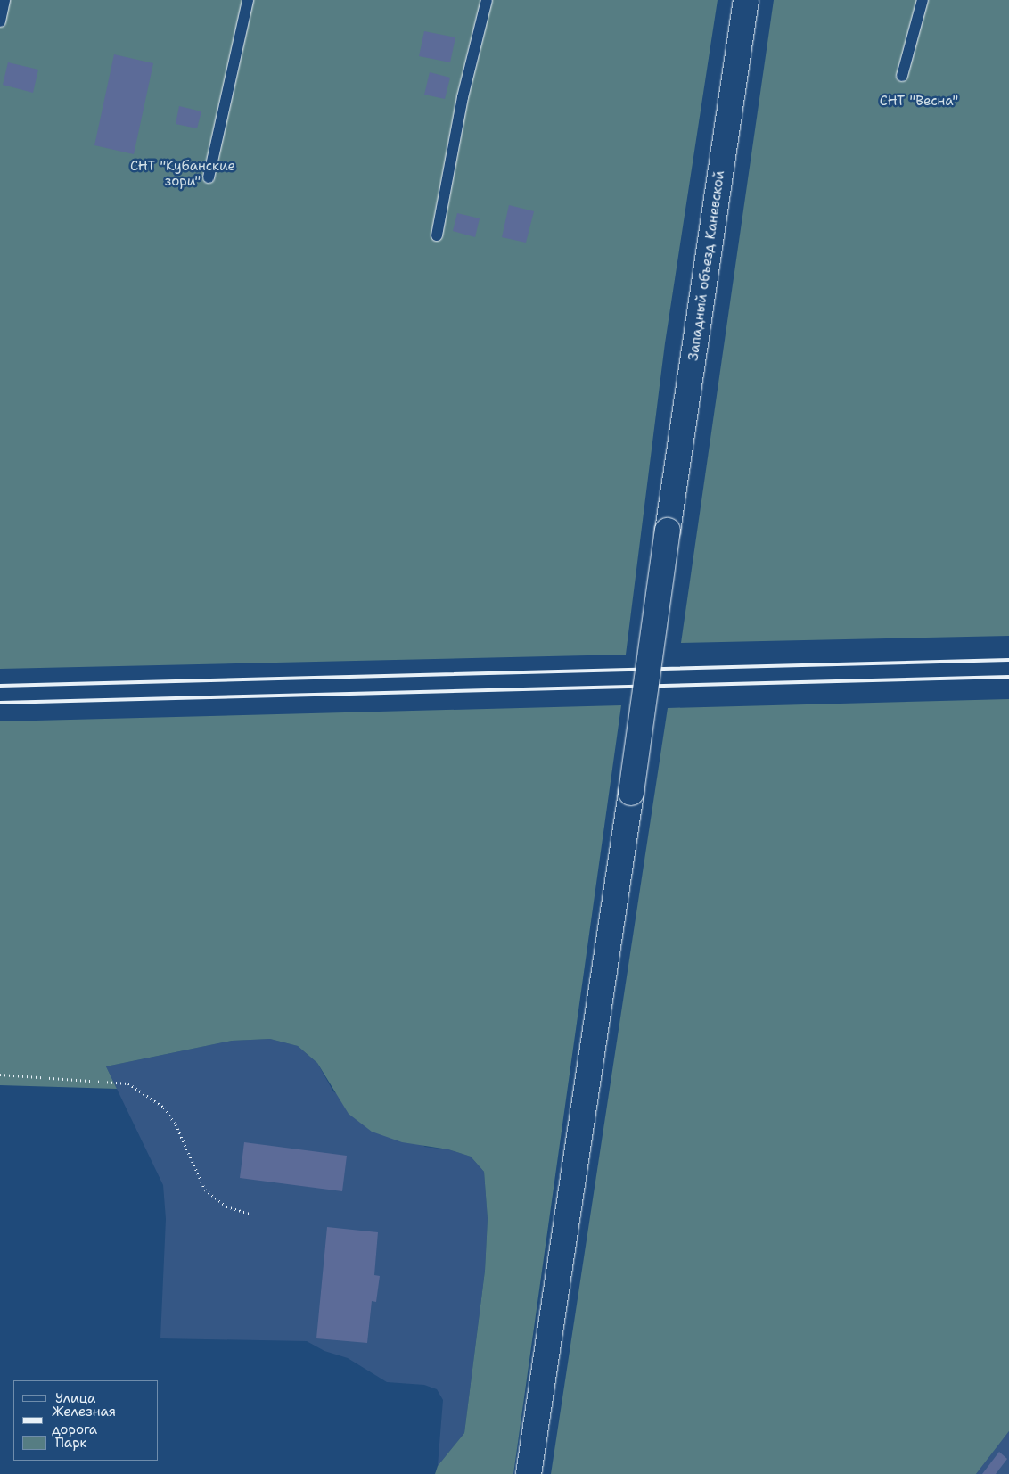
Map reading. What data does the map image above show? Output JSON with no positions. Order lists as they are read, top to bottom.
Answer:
{
  "streets": {
    "main road": ["Западный объезд Каневской"]
  },
  "parks": ["СНТ \"Весна\"", "СНТ \"Кубанские зори\""],
  "legend": ["Улица", "Железная дорога", "Парк"]
}
